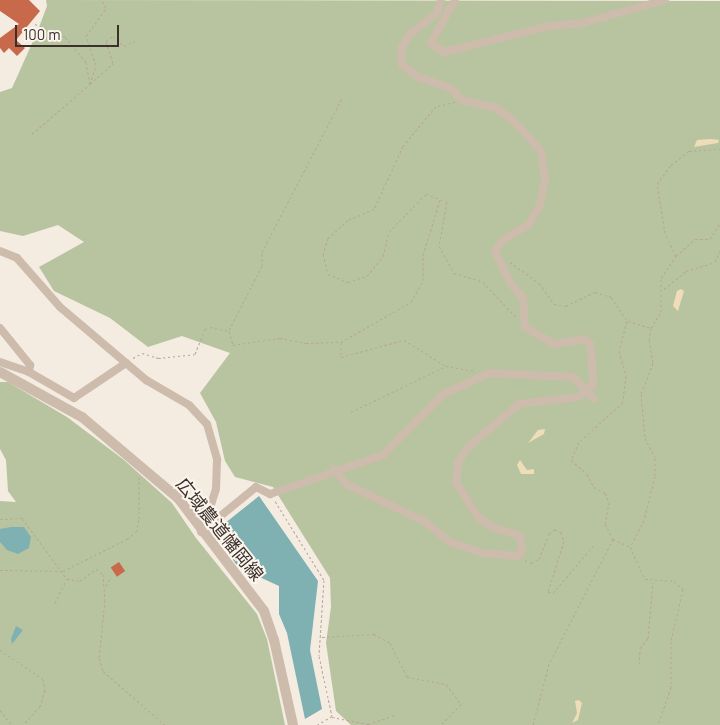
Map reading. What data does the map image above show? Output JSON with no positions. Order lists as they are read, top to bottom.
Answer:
{
  "streets": {
    "street": ["広域農道幡岡線"]
  },
  "scale_bar": "100 m"
}
